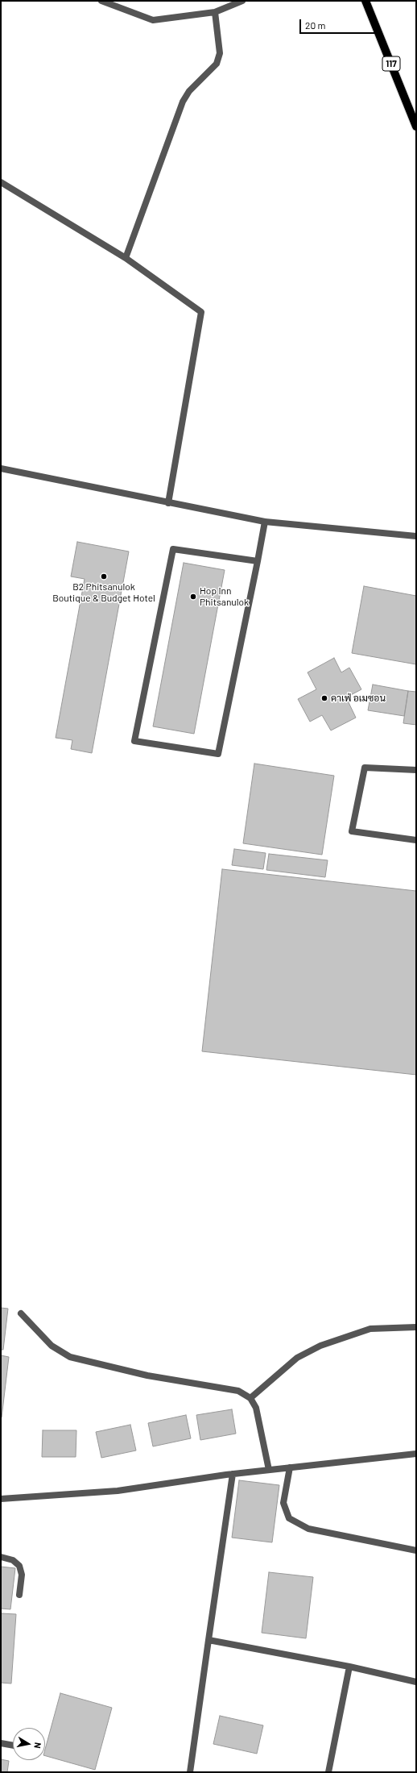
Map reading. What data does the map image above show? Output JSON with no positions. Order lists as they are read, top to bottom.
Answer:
{
  "streets": {
    "main road": ["117"]
  },
  "places": ["B2 Phitsanulok Boutique & Budget Hotel", "Hop Inn Phitsanulok", "คาเฟ่ อเมซอน"],
  "scale_bar": "20 m",
  "north": "right"
}
